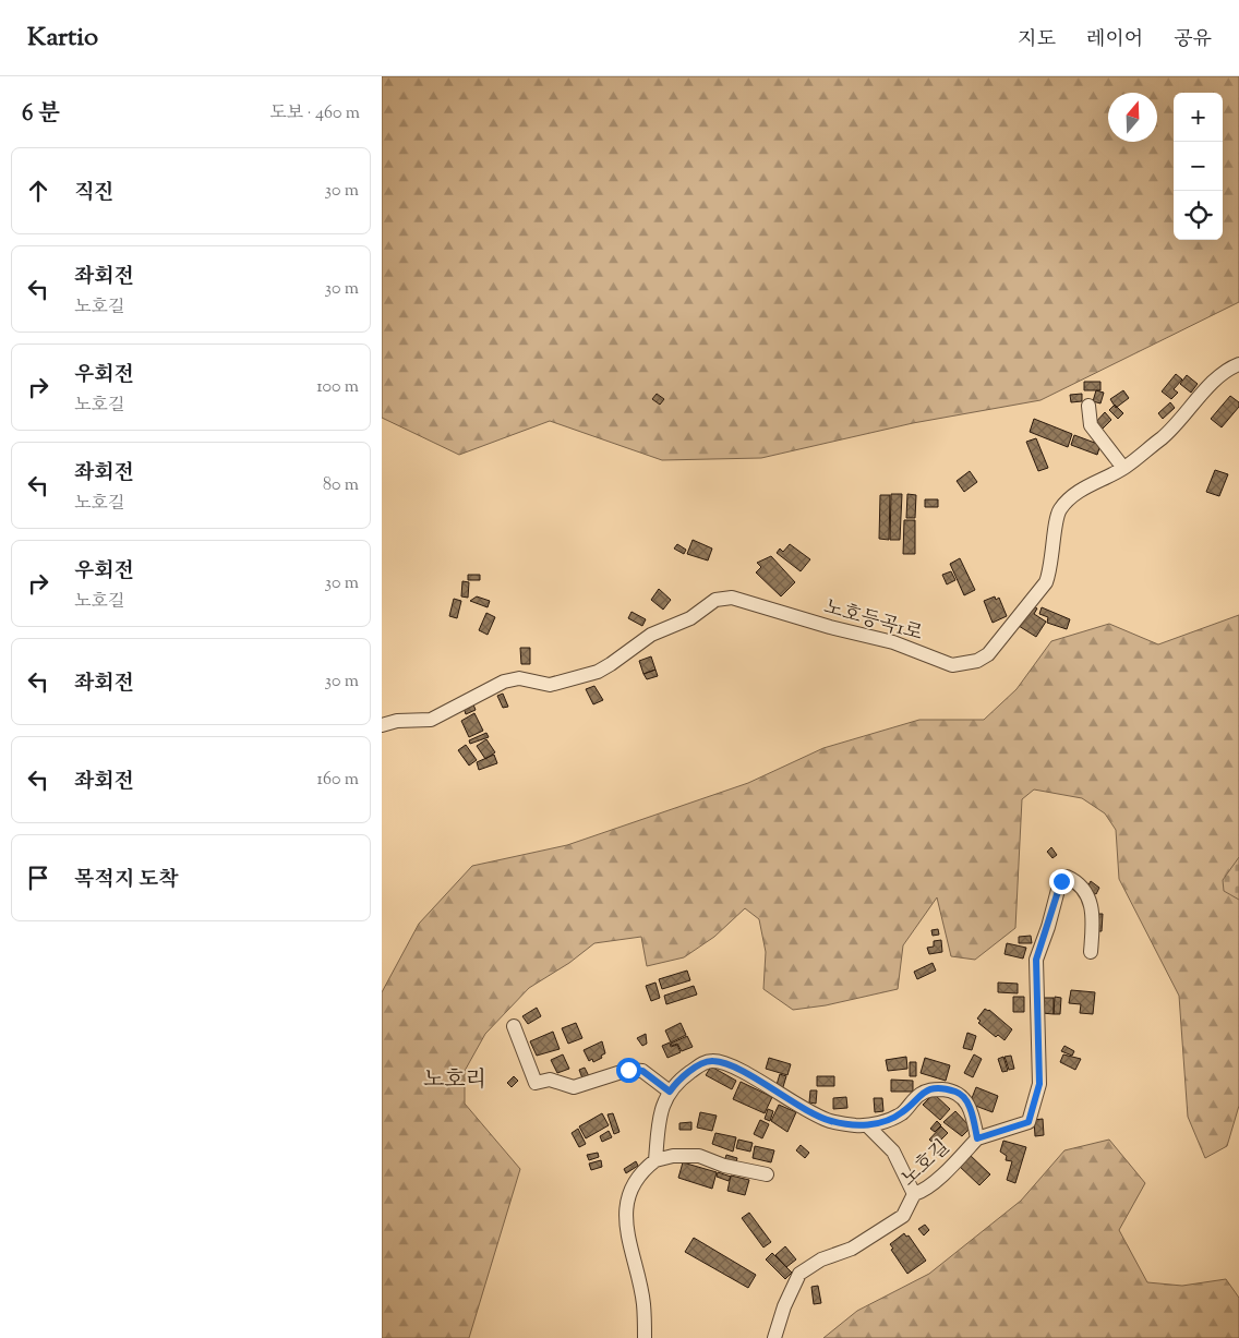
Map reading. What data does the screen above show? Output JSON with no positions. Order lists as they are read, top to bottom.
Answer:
{
  "streets": {
    "street": ["노호등곡1로", "노호길"]
  },
  "districts": ["노호리"],
  "north": "top",
  "page": {
    "header": "Kartio",
    "nav": ["지도", "레이어", "공유"],
    "heading": ["6 분", "도보 · 460 m"],
    "map_buttons": ["+", "−"],
    "list": [
      ["직진", "30 m"],
      ["좌회전", "노호길", "30 m"],
      ["우회전", "노호길", "100 m"],
      ["좌회전", "노호길", "80 m"],
      ["우회전", "노호길", "30 m"],
      ["좌회전", "30 m"],
      ["좌회전", "160 m"],
      "목적지 도착"
    ]
  }
}
